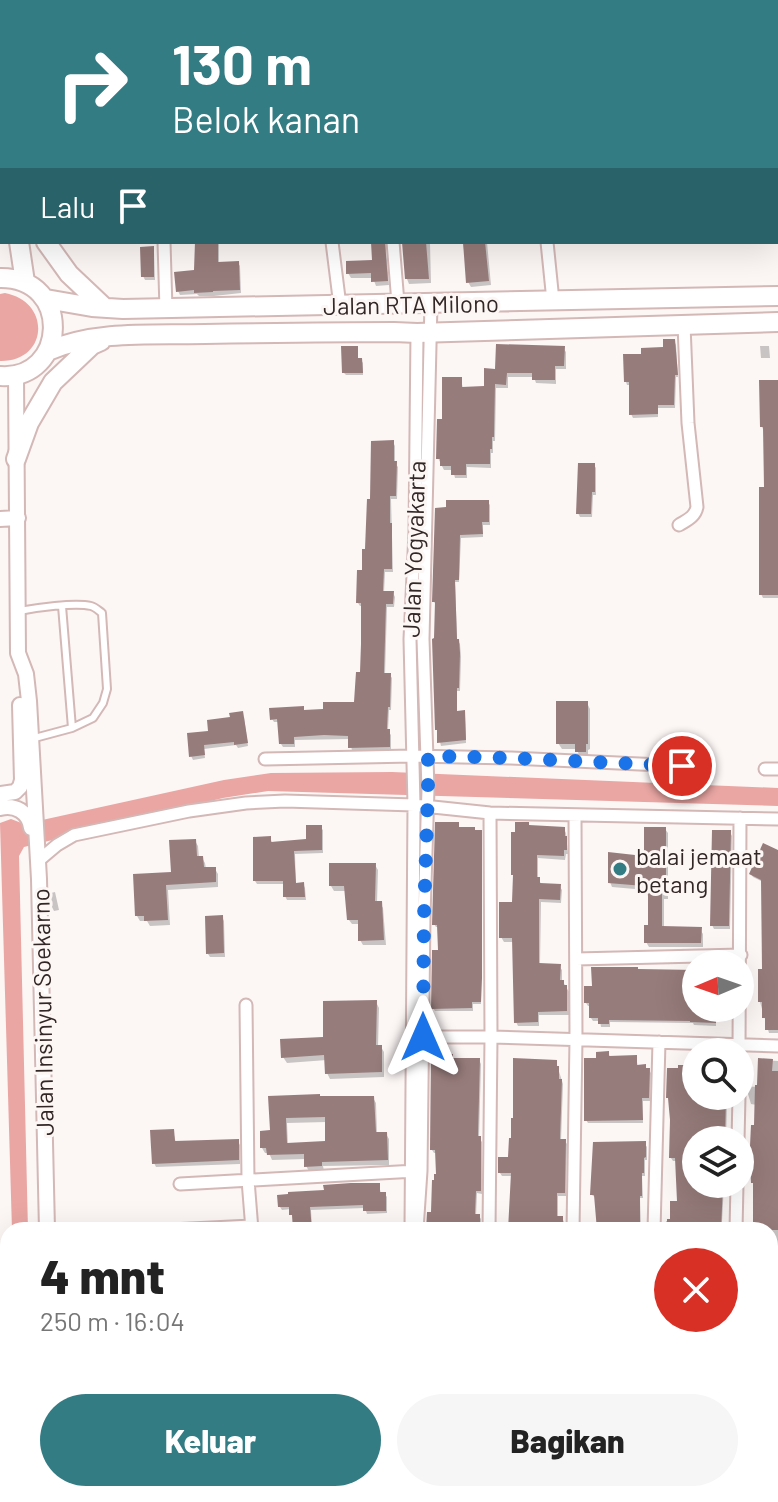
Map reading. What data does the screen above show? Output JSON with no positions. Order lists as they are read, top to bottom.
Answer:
{
  "streets": {
    "highway": ["Jalan RTA Milono"],
    "street": ["Jalan Yogyakarta", "Jalan Insinyur Soekarno"]
  },
  "crossings": [
    ["Jalan RTA Milono", "Jalan Yogyakarta"]
  ],
  "places": ["balai jemaat betang"],
  "north": "left",
  "page": {
    "turn": ["130 m", "Belok kanan"],
    "then": "Lalu",
    "heading": ["4 mnt", "250 m · 16:04"],
    "buttons": ["Keluar", "Bagikan"]
  }
}
